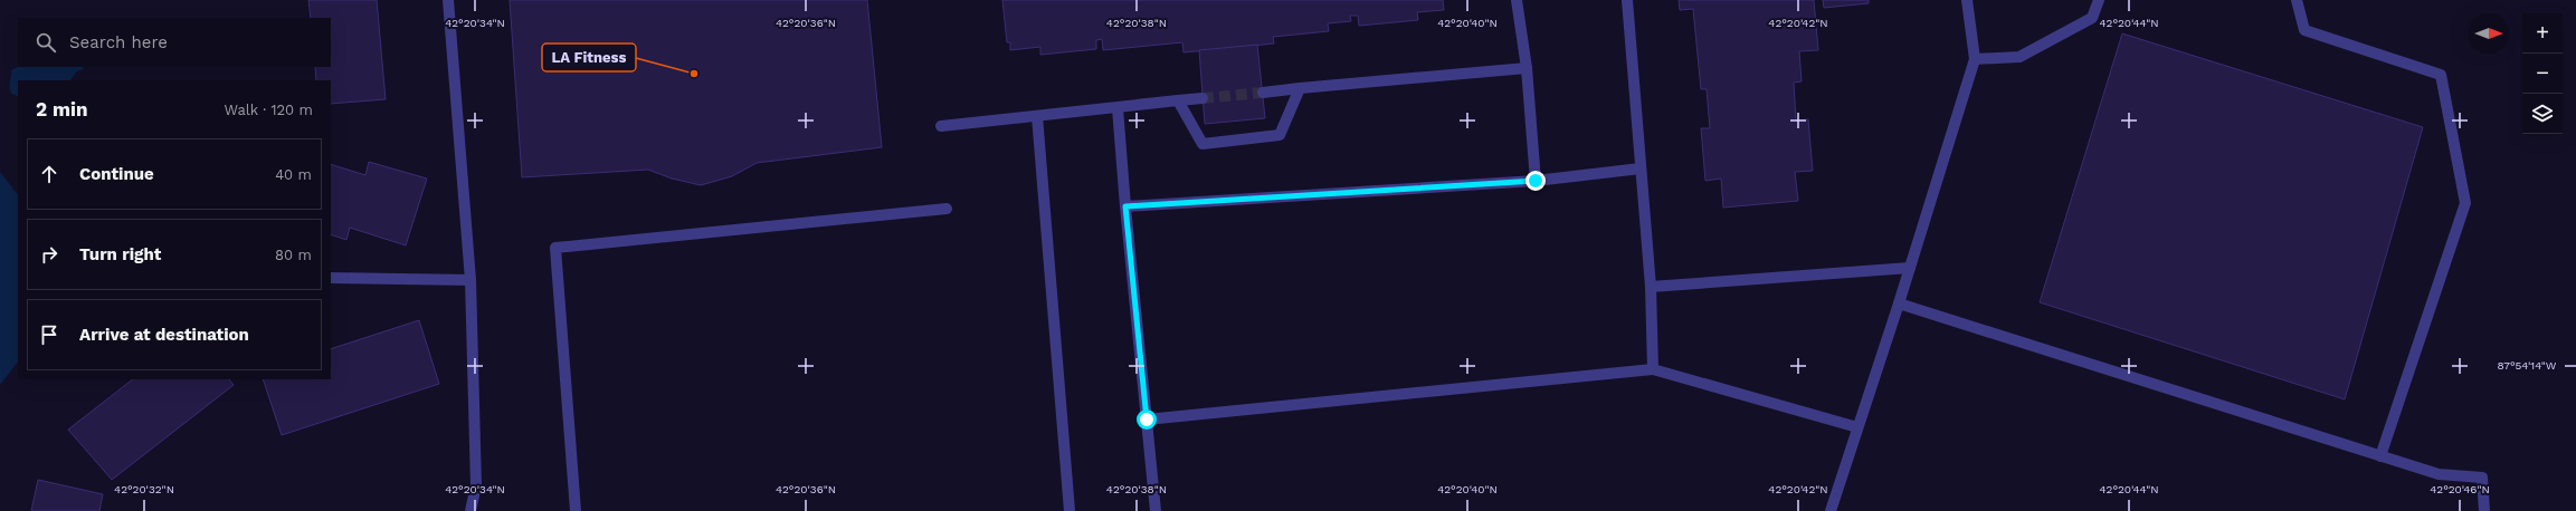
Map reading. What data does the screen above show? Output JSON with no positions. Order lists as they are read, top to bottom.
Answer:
{
  "places": ["LA Fitness"],
  "north": "right",
  "page": {
    "map_buttons": ["+", "−"],
    "search": "Search here",
    "heading": ["2 min", "Walk · 120 m"],
    "list": [
      ["Continue", "40 m"],
      ["Turn right", "80 m"],
      "Arrive at destination"
    ]
  },
  "coordinates": [
    "42°20'34\"N",
    "42°20'36\"N",
    "42°20'38\"N",
    "42°20'40\"N",
    "42°20'42\"N",
    "42°20'44\"N",
    "87°54'14\"W",
    "42°20'32\"N",
    "42°20'46\"N"
  ]
}
